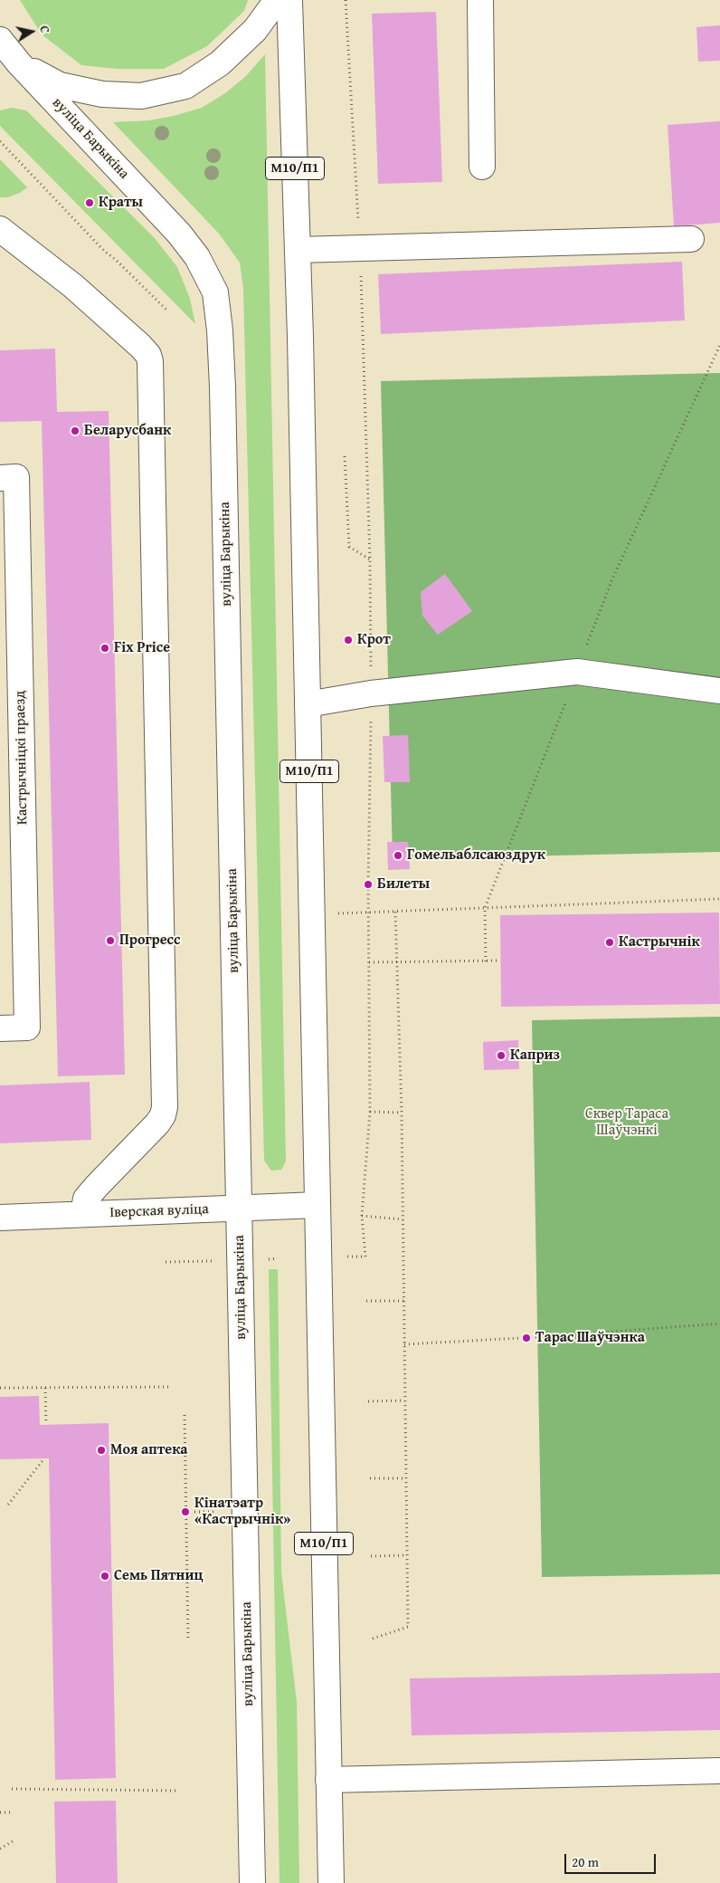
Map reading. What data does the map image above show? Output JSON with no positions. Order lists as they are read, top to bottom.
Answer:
{
  "streets": {
    "main road": [
      "вуліца Барыкіна",
      "М10/П1",
      "Кастрычніцкі праезд",
      "Іверская вуліца"
    ]
  },
  "crossings": [
    ["вуліца Барыкіна", "Іверская вуліца"],
    ["М10/П1", "Іверская вуліца"]
  ],
  "parks": ["Сквер Тараса Шаўчэнкі"],
  "places": [
    "Краты",
    "Беларусбанк",
    "Крот",
    "Fix Price",
    "Гомельаблсаюздрук",
    "Билеты",
    "Прогресс",
    "Кастрычнік",
    "Каприз",
    "Тарас Шаўчэнка",
    "Моя аптека",
    "Кінатэатр «Кастрычнік»",
    "Семь Пятниц"
  ],
  "scale_bar": "20 m",
  "north": "right"
}
